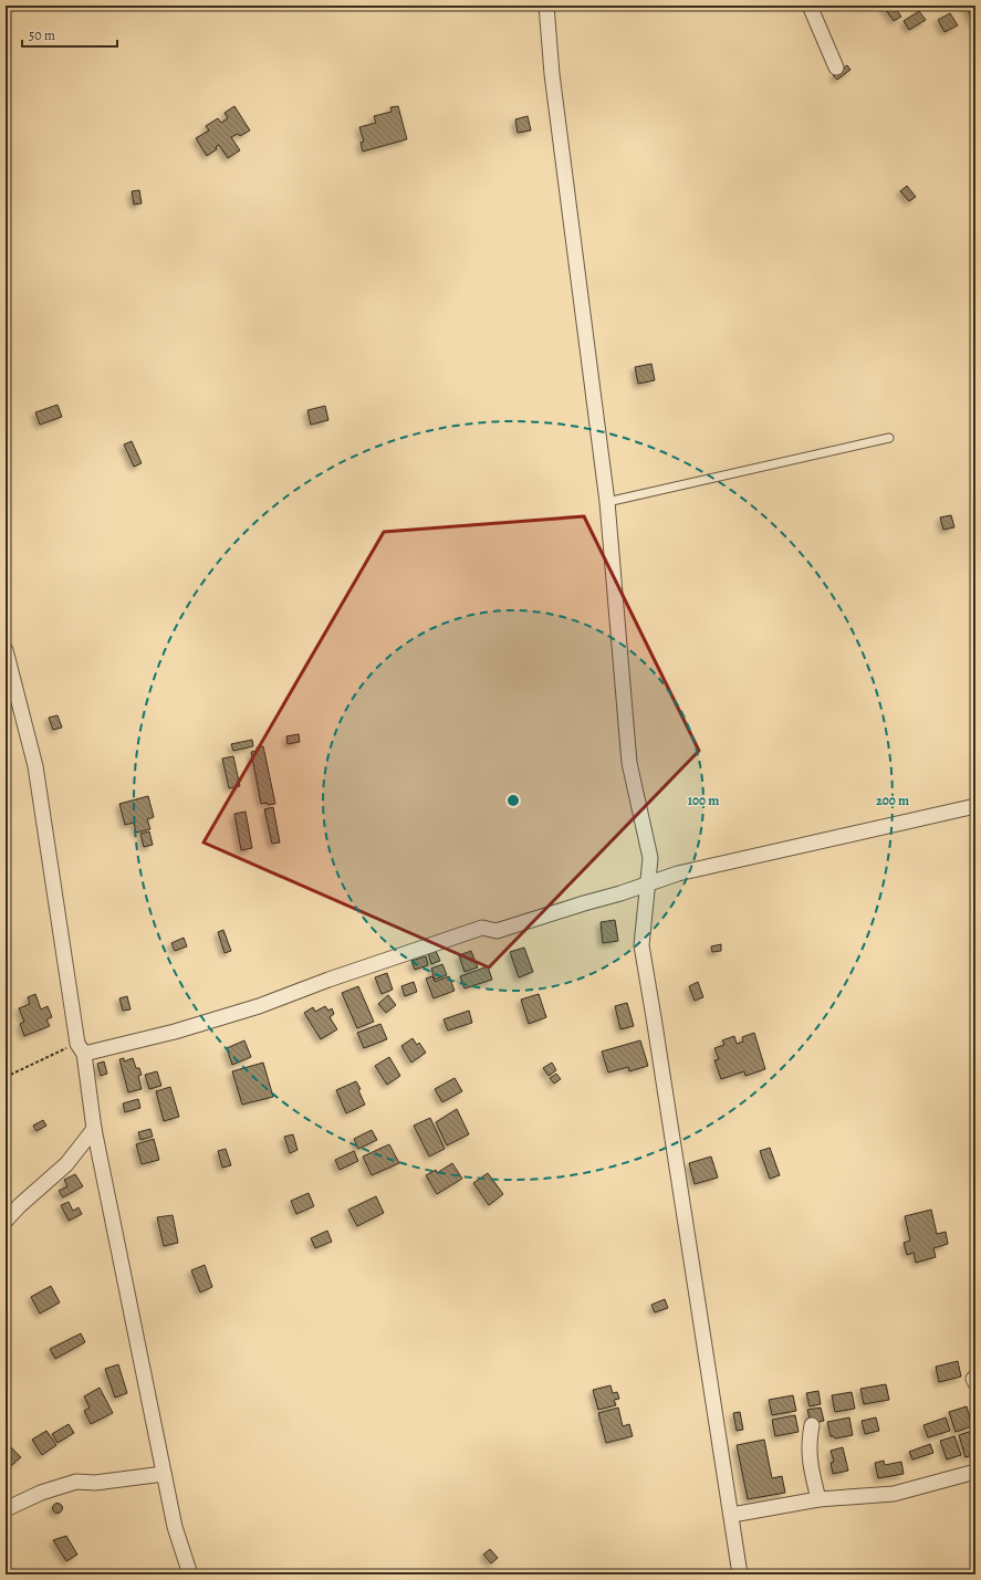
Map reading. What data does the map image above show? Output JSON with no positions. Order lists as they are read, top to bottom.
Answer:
{
  "scale_bar": "50 m",
  "rings": ["100 m", "200 m"]
}
